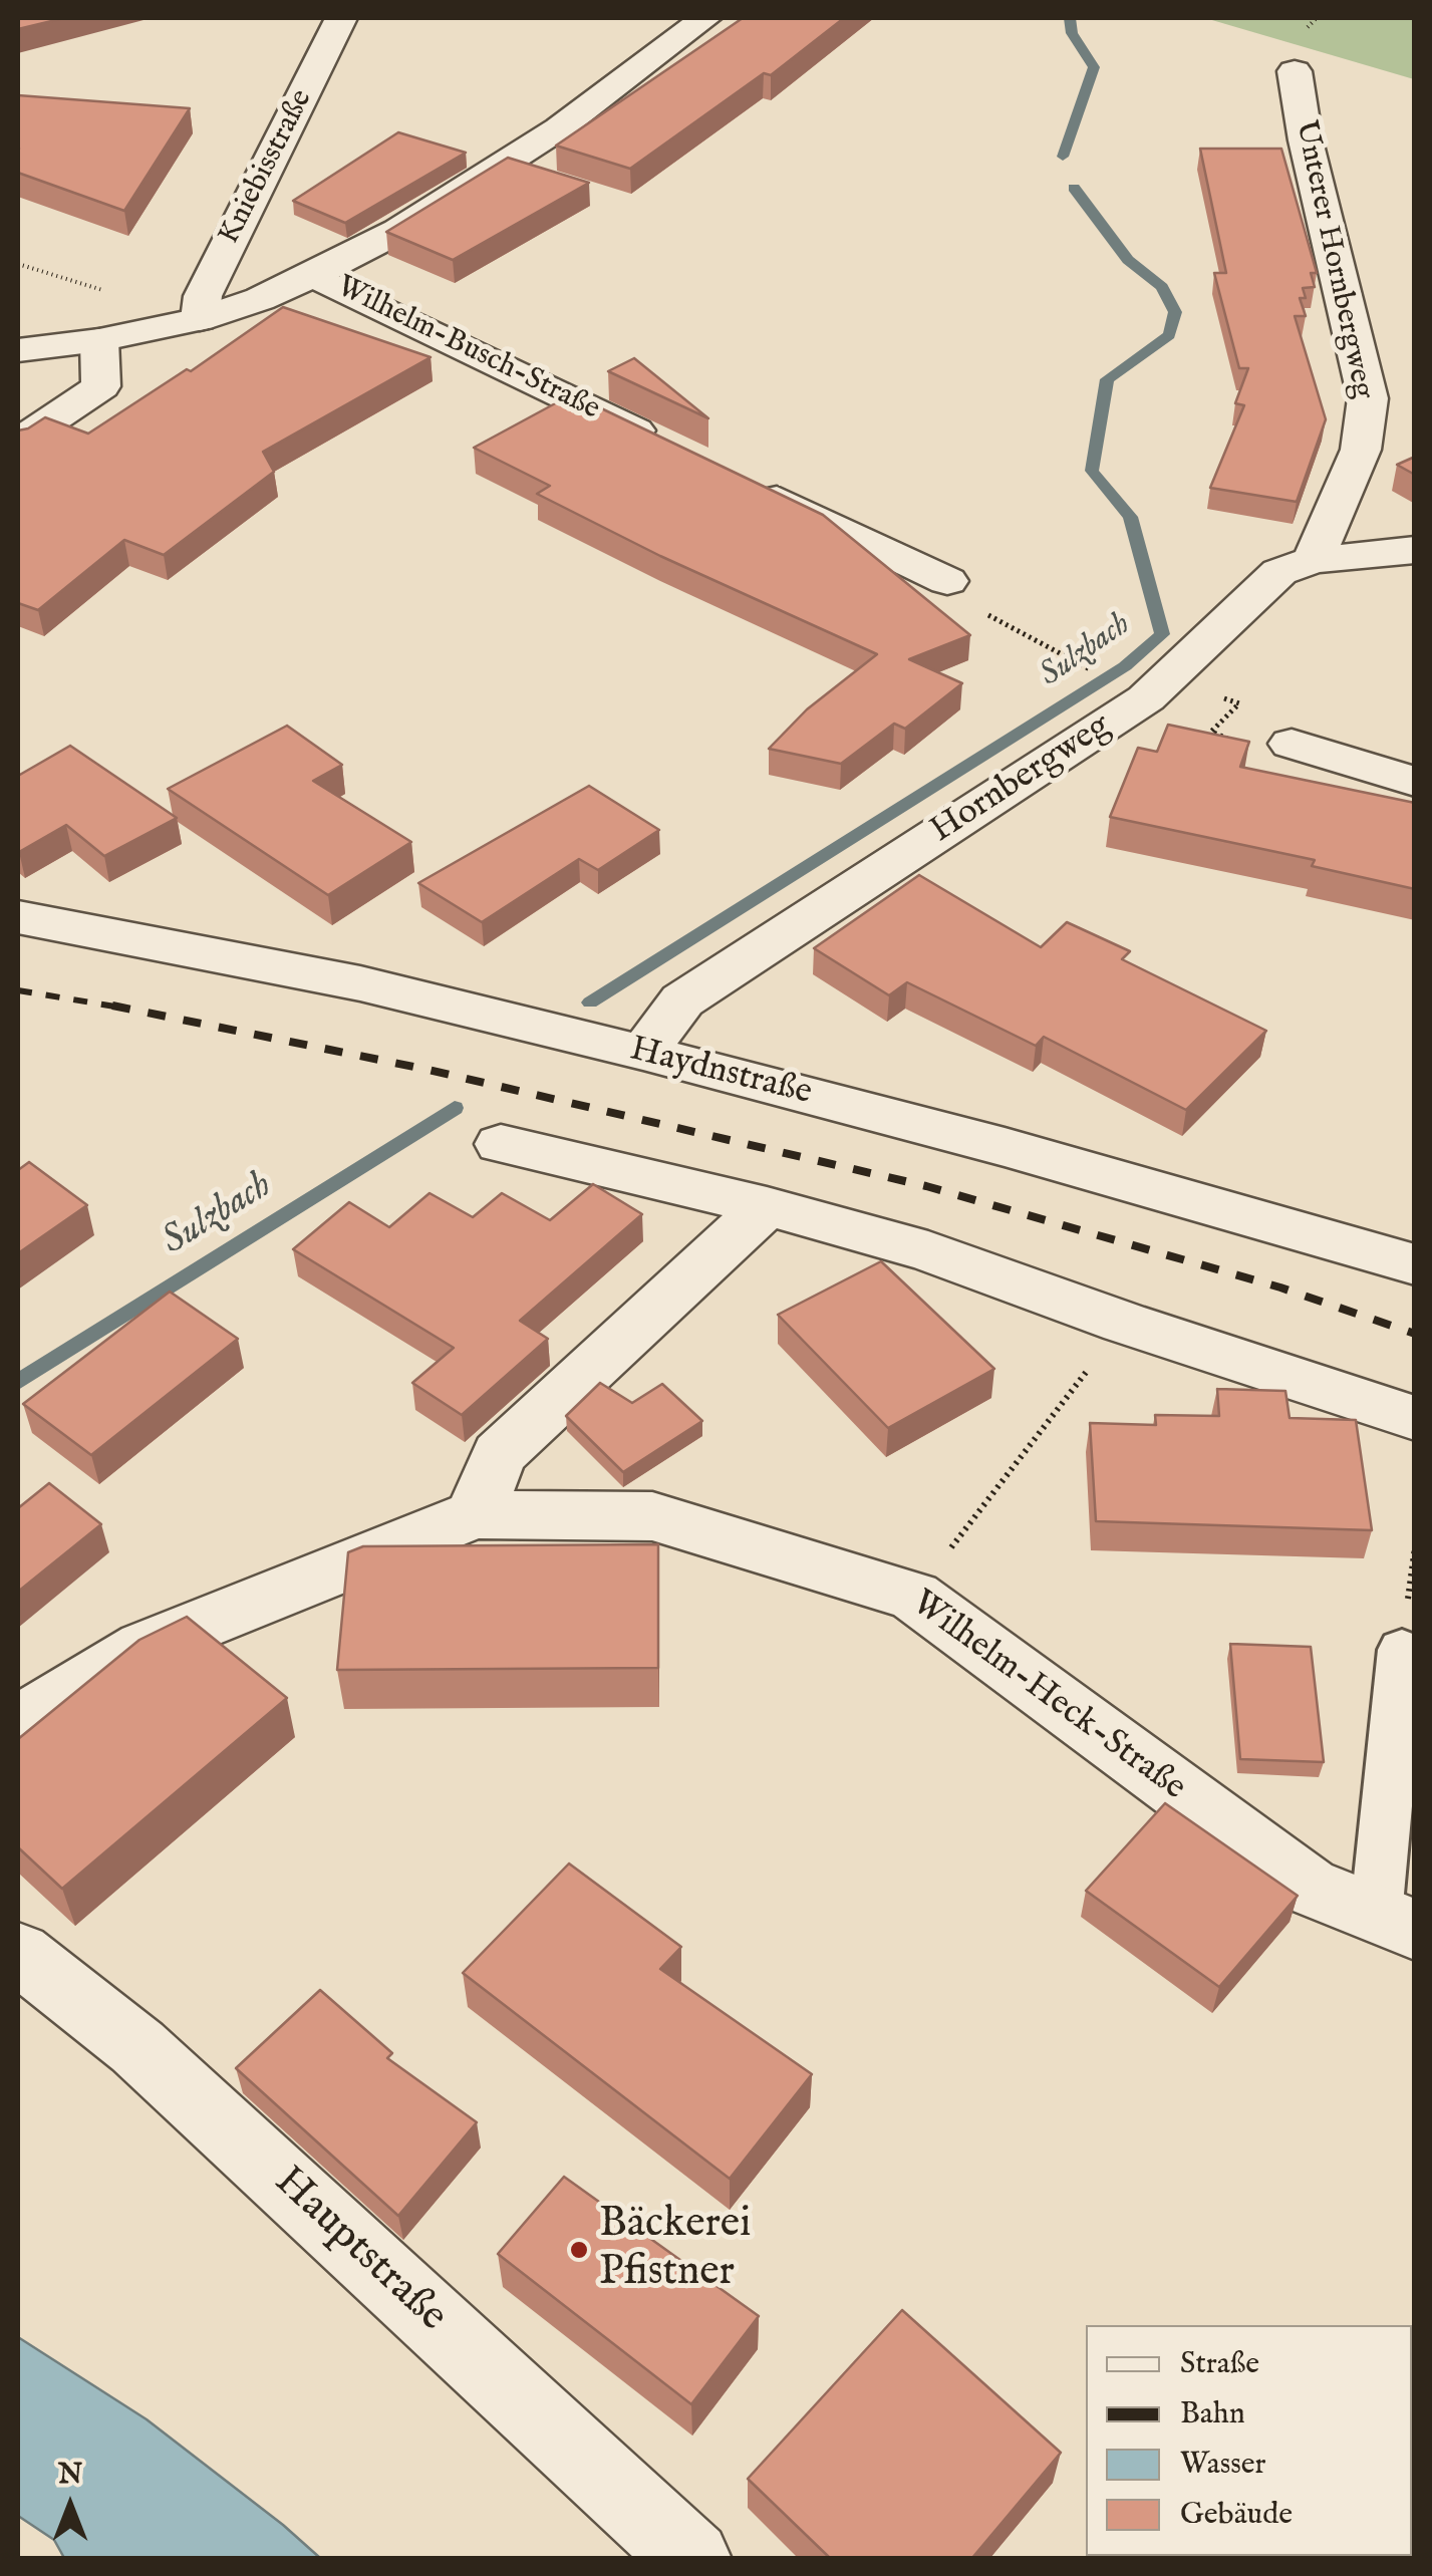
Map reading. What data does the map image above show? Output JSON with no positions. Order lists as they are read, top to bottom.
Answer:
{
  "streets": {
    "street": [
      "Kniebisstraße",
      "Unterer Hornbergweg",
      "Wilhelm-Busch-Straße",
      "Hornbergweg",
      "Haydnstraße",
      "Wilhelm-Heck-Straße",
      "Hauptstraße"
    ]
  },
  "crossings": [
    ["Unterer Hornbergweg", "Hornbergweg"],
    ["Hornbergweg", "Haydnstraße"]
  ],
  "water": ["Sulzbach"],
  "places": ["Bäckerei Pfistner"],
  "legend": [
    "Straße",
    "Bahn",
    "Wasser",
    "Gebäude"
  ],
  "north": "top"
}
